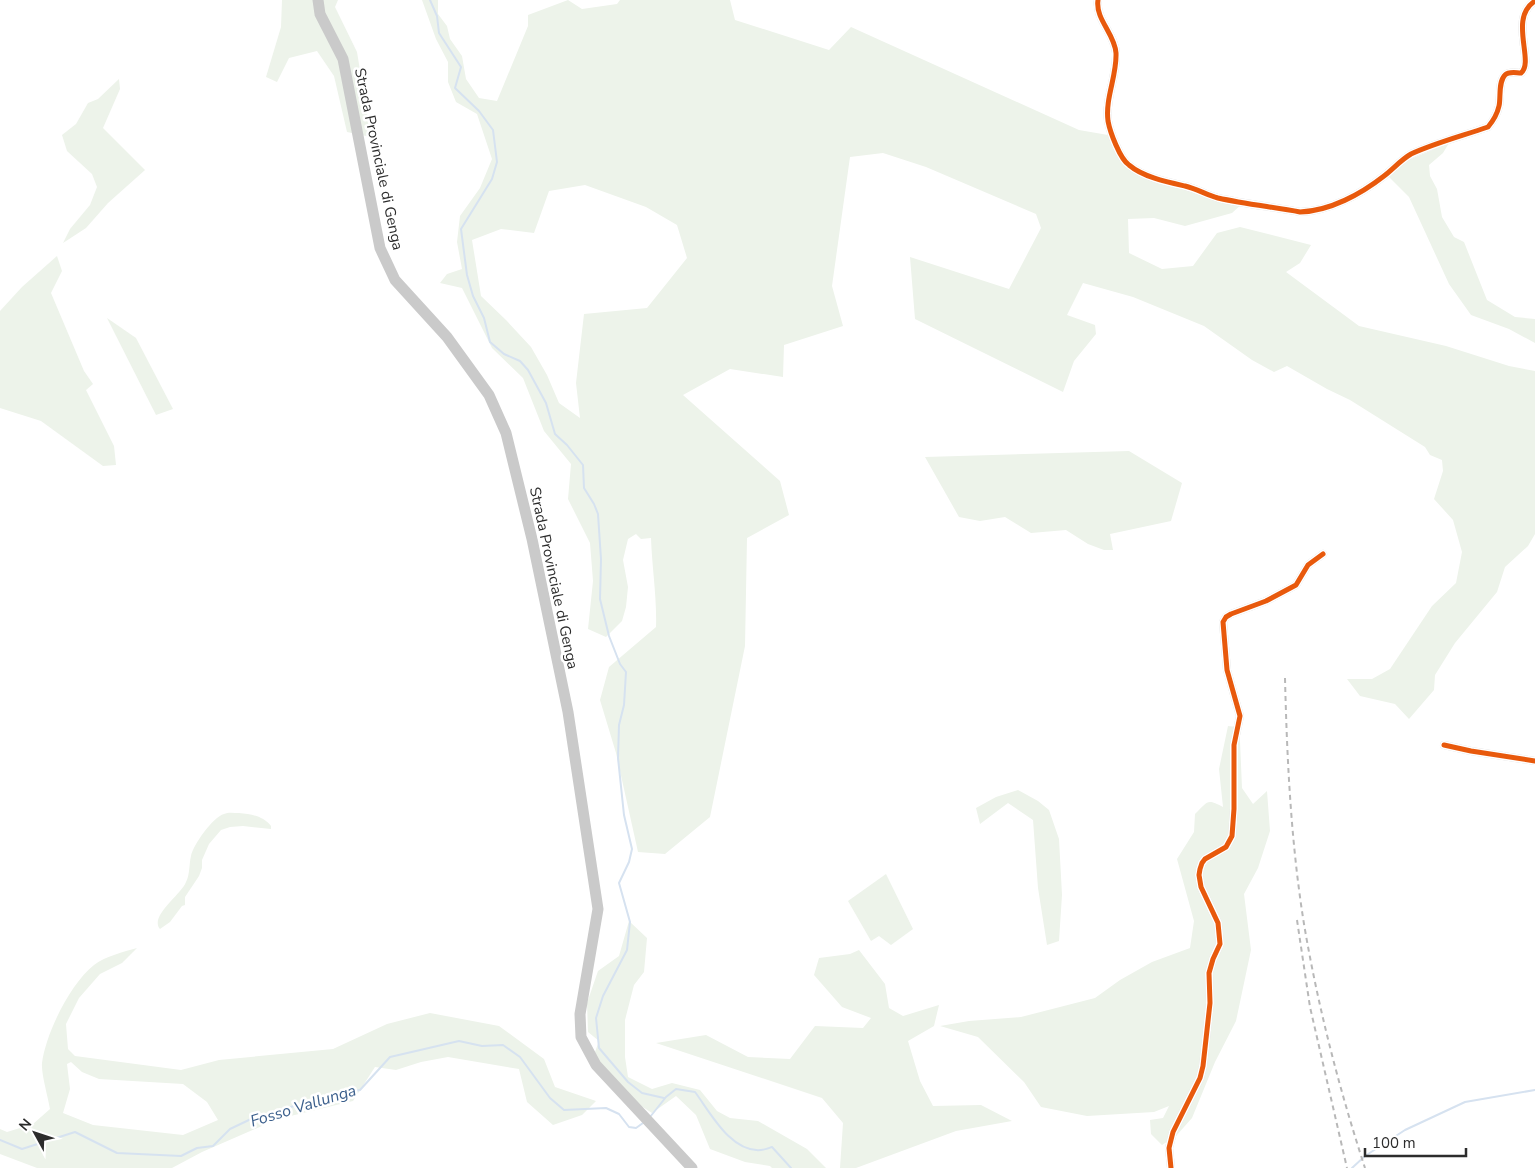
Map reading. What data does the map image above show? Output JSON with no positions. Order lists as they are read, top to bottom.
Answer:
{
  "streets": {
    "main road": ["Strada Provinciale di Genga"]
  },
  "water": ["Fosso Vallunga"],
  "scale_bar": "100 m",
  "north": "top left"
}
